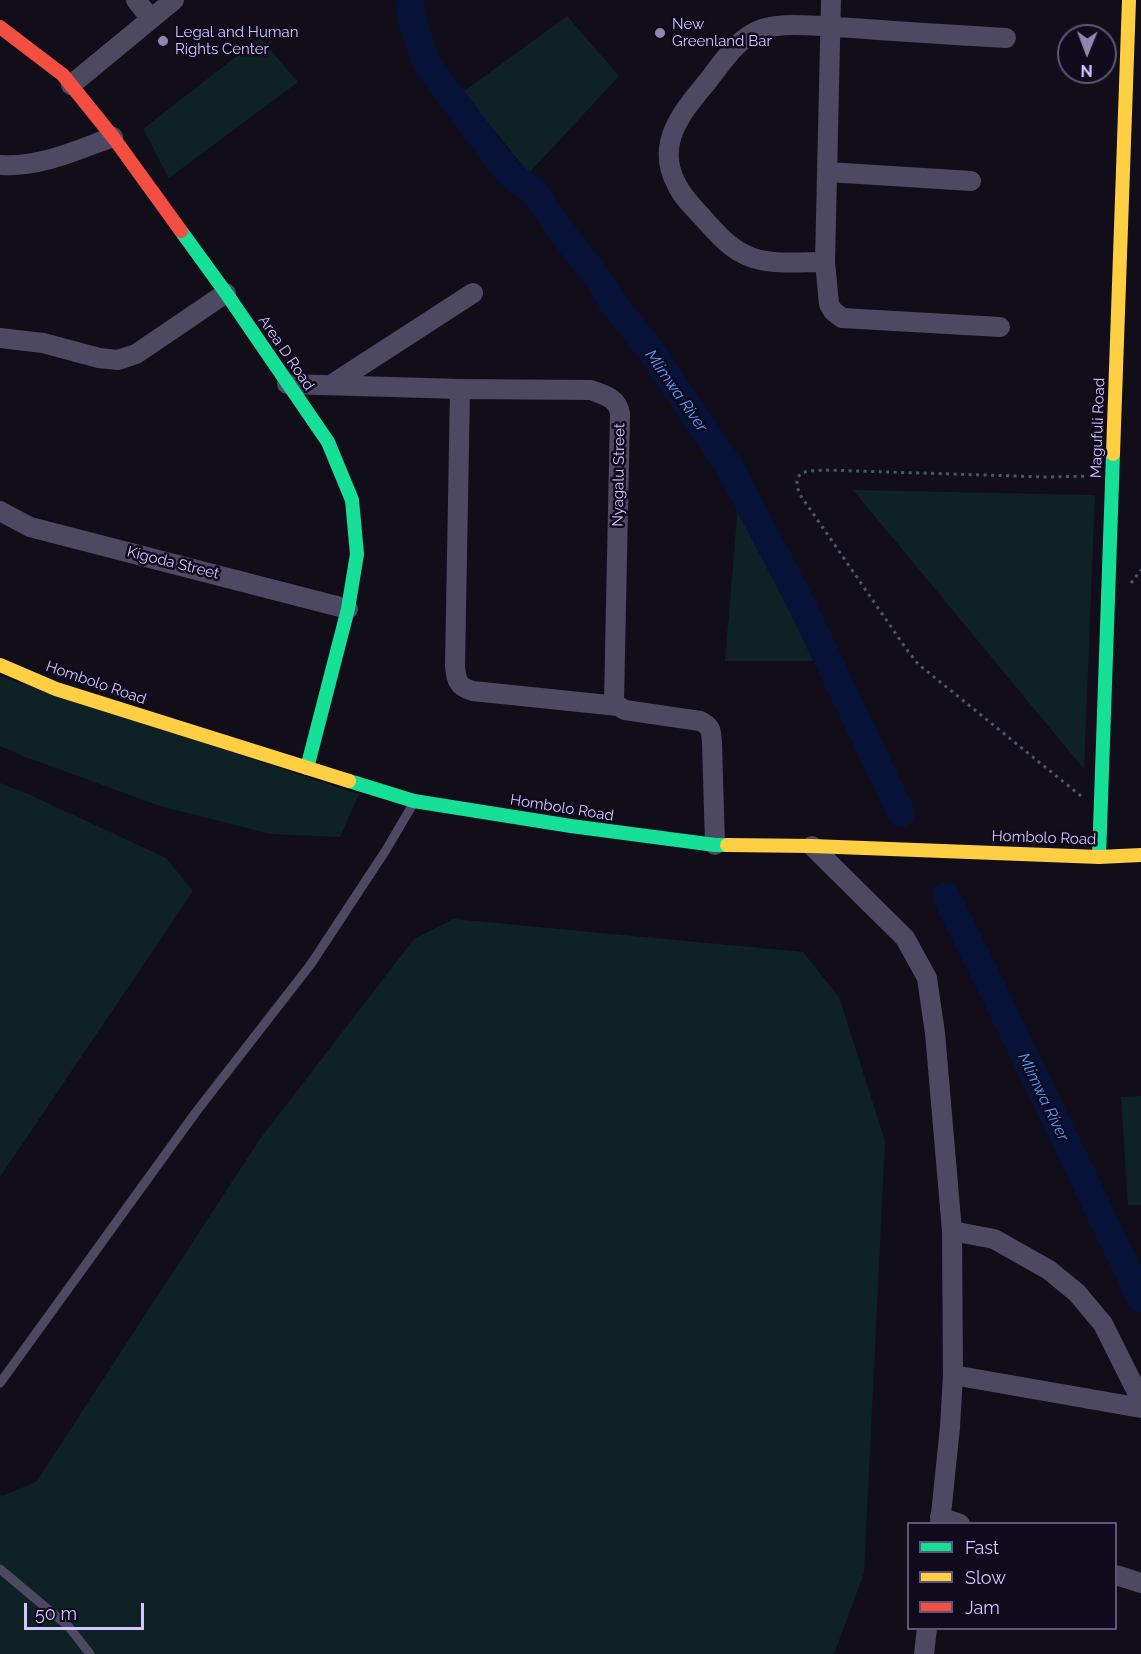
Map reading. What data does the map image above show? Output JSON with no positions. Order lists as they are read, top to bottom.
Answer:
{
  "streets": {
    "street": [
      "Area D Road",
      "Magufuli Road",
      "Nyagalu Street",
      "Kigoda Street",
      "Hombolo Road"
    ]
  },
  "crossings": [
    ["Area D Road", "Nyagalu Street"],
    ["Area D Road", "Kigoda Street"],
    ["Area D Road", "Hombolo Road"],
    ["Magufuli Road", "Hombolo Road"]
  ],
  "water": ["Mlimwa River"],
  "places": ["New Greenland Bar", "Legal and Human Rights Center"],
  "legend": ["Fast", "Slow", "Jam"],
  "scale_bar": "50 m",
  "north": "bottom"
}
